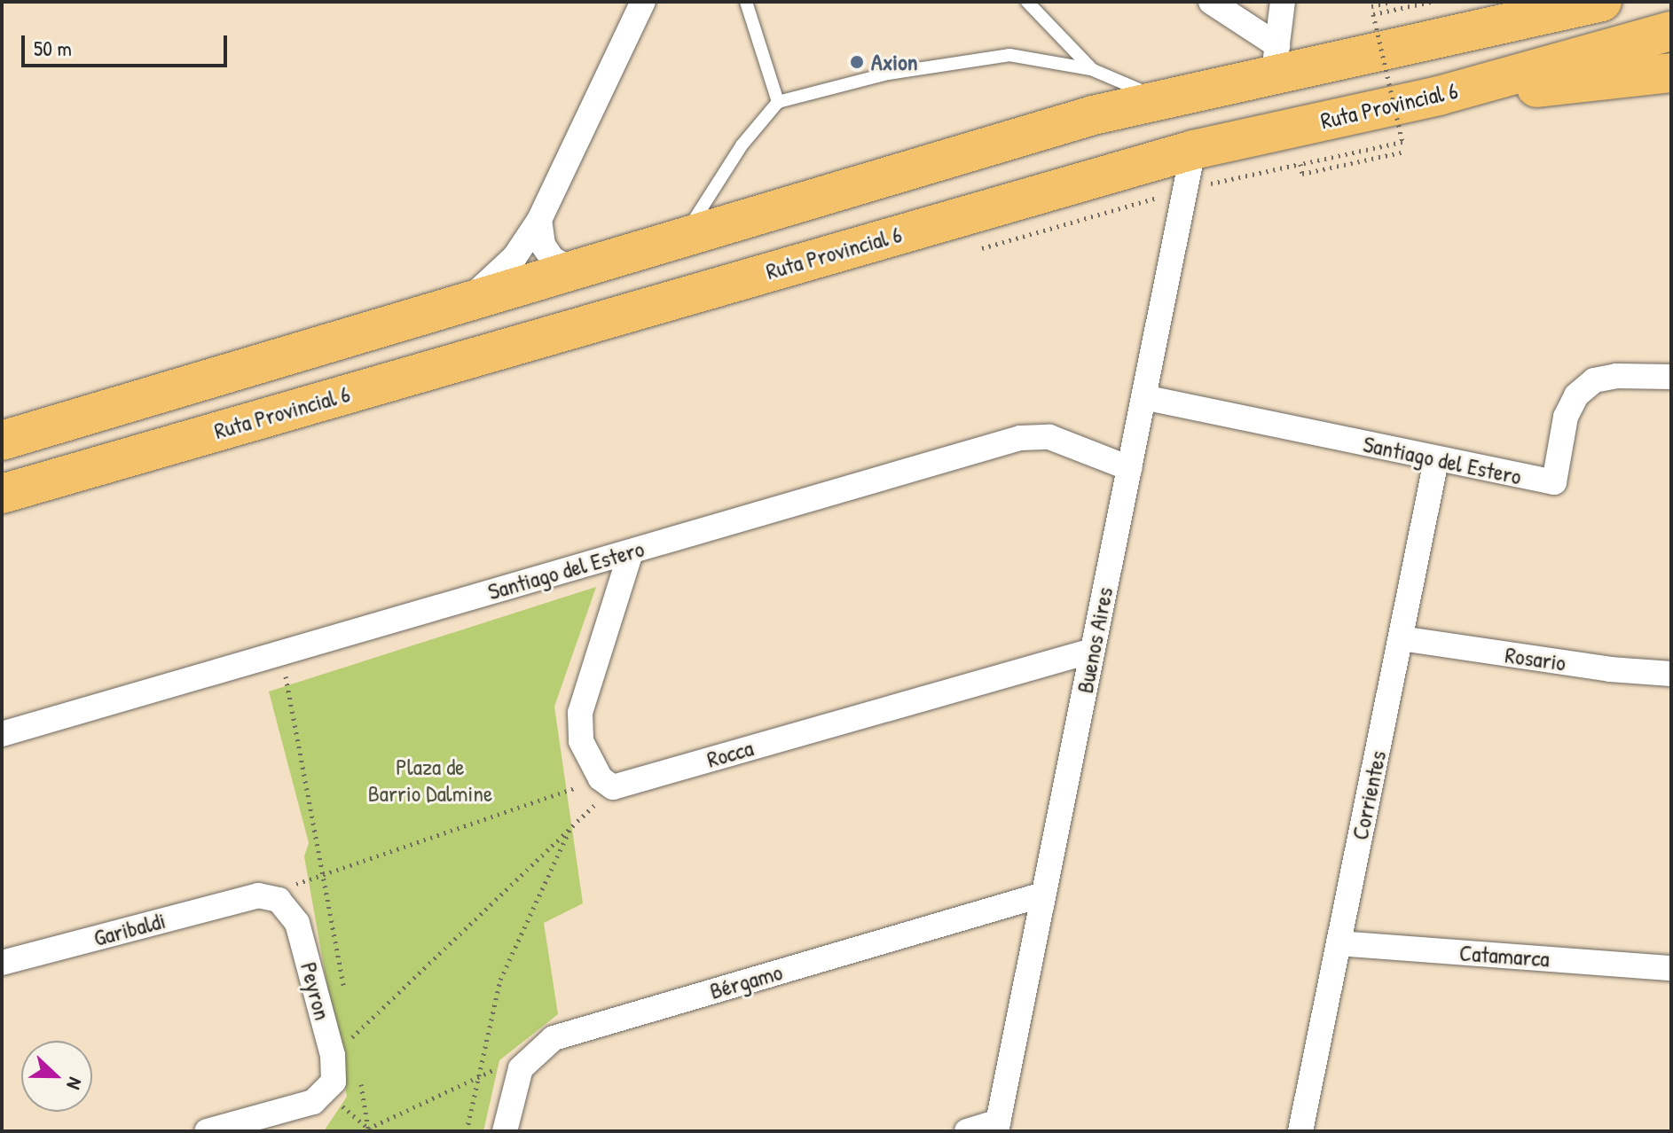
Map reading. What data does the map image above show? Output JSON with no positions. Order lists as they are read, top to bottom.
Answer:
{
  "streets": {
    "highway": ["Ruta Provincial 6"],
    "street": [
      "Santiago del Estero",
      "Buenos Aires",
      "Rosario",
      "Rocca",
      "Corrientes",
      "Garibaldi",
      "Catamarca",
      "Bérgamo",
      "Peyron"
    ]
  },
  "crossings": [
    ["Ruta Provincial 6", "Buenos Aires"],
    ["Santiago del Estero", "Buenos Aires"],
    ["Santiago del Estero", "Corrientes"],
    ["Buenos Aires", "Rocca"],
    ["Buenos Aires", "Bérgamo"],
    ["Rosario", "Corrientes"],
    ["Corrientes", "Catamarca"],
    ["Garibaldi", "Peyron"]
  ],
  "parks": ["Plaza de Barrio Dalmine"],
  "places": ["Axion"],
  "scale_bar": "50 m",
  "north": "right"
}
